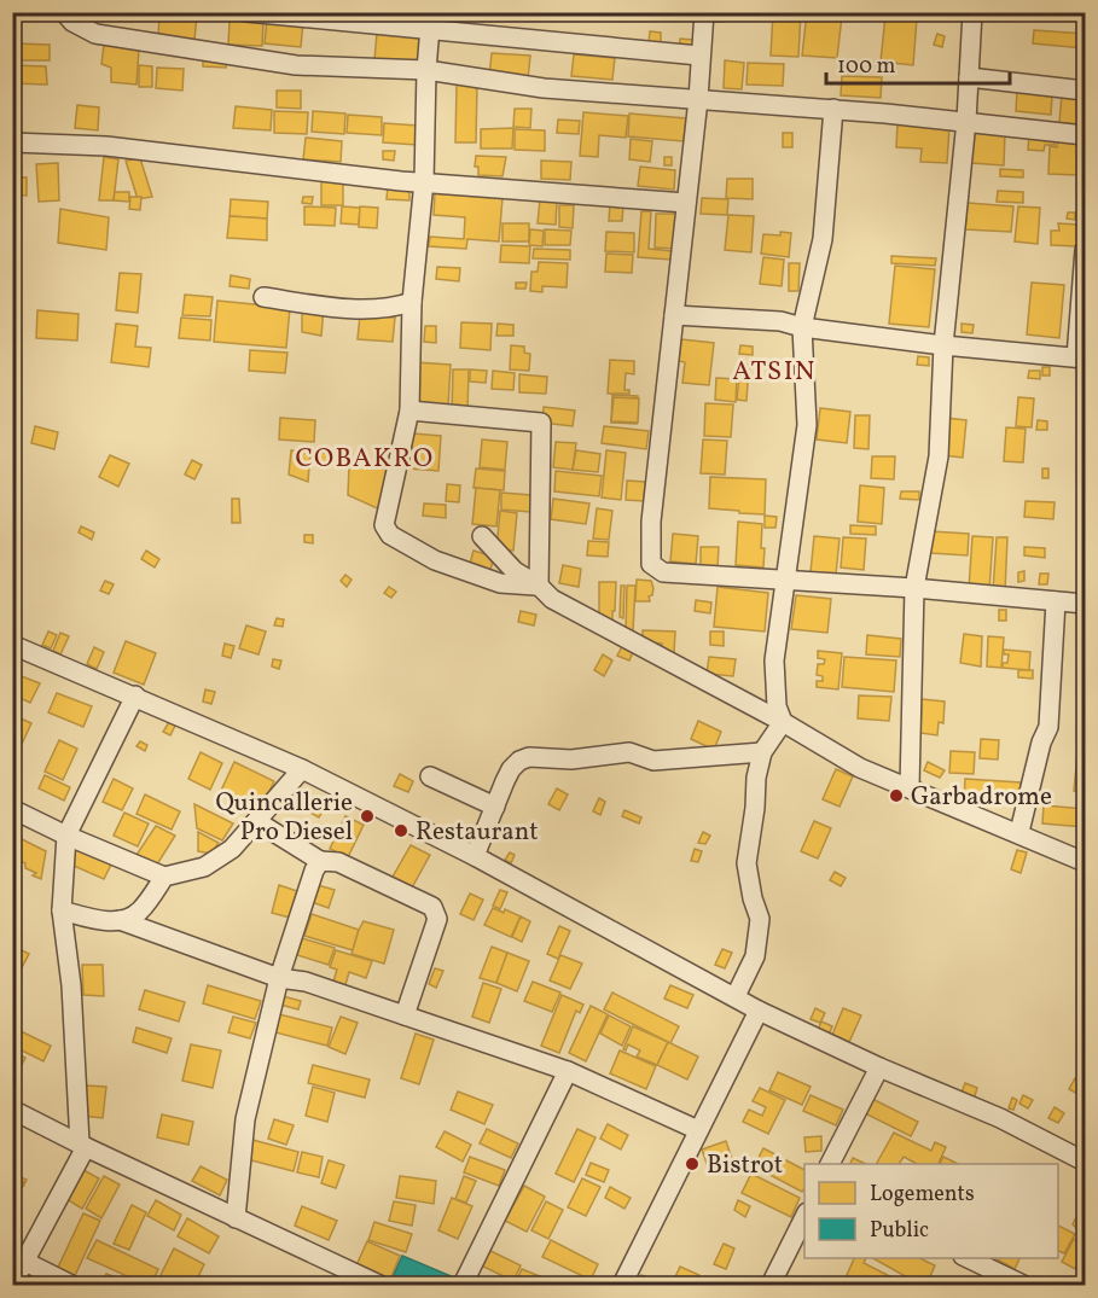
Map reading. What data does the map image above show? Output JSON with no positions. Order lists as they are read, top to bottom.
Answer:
{
  "districts": ["ATSIN", "COBAKRO"],
  "places": [
    "Garbadrome",
    "Quincallerie Pro Diesel",
    "Restaurant",
    "Bistrot"
  ],
  "legend": ["Logements", "Public"],
  "scale_bar": "100 m"
}
